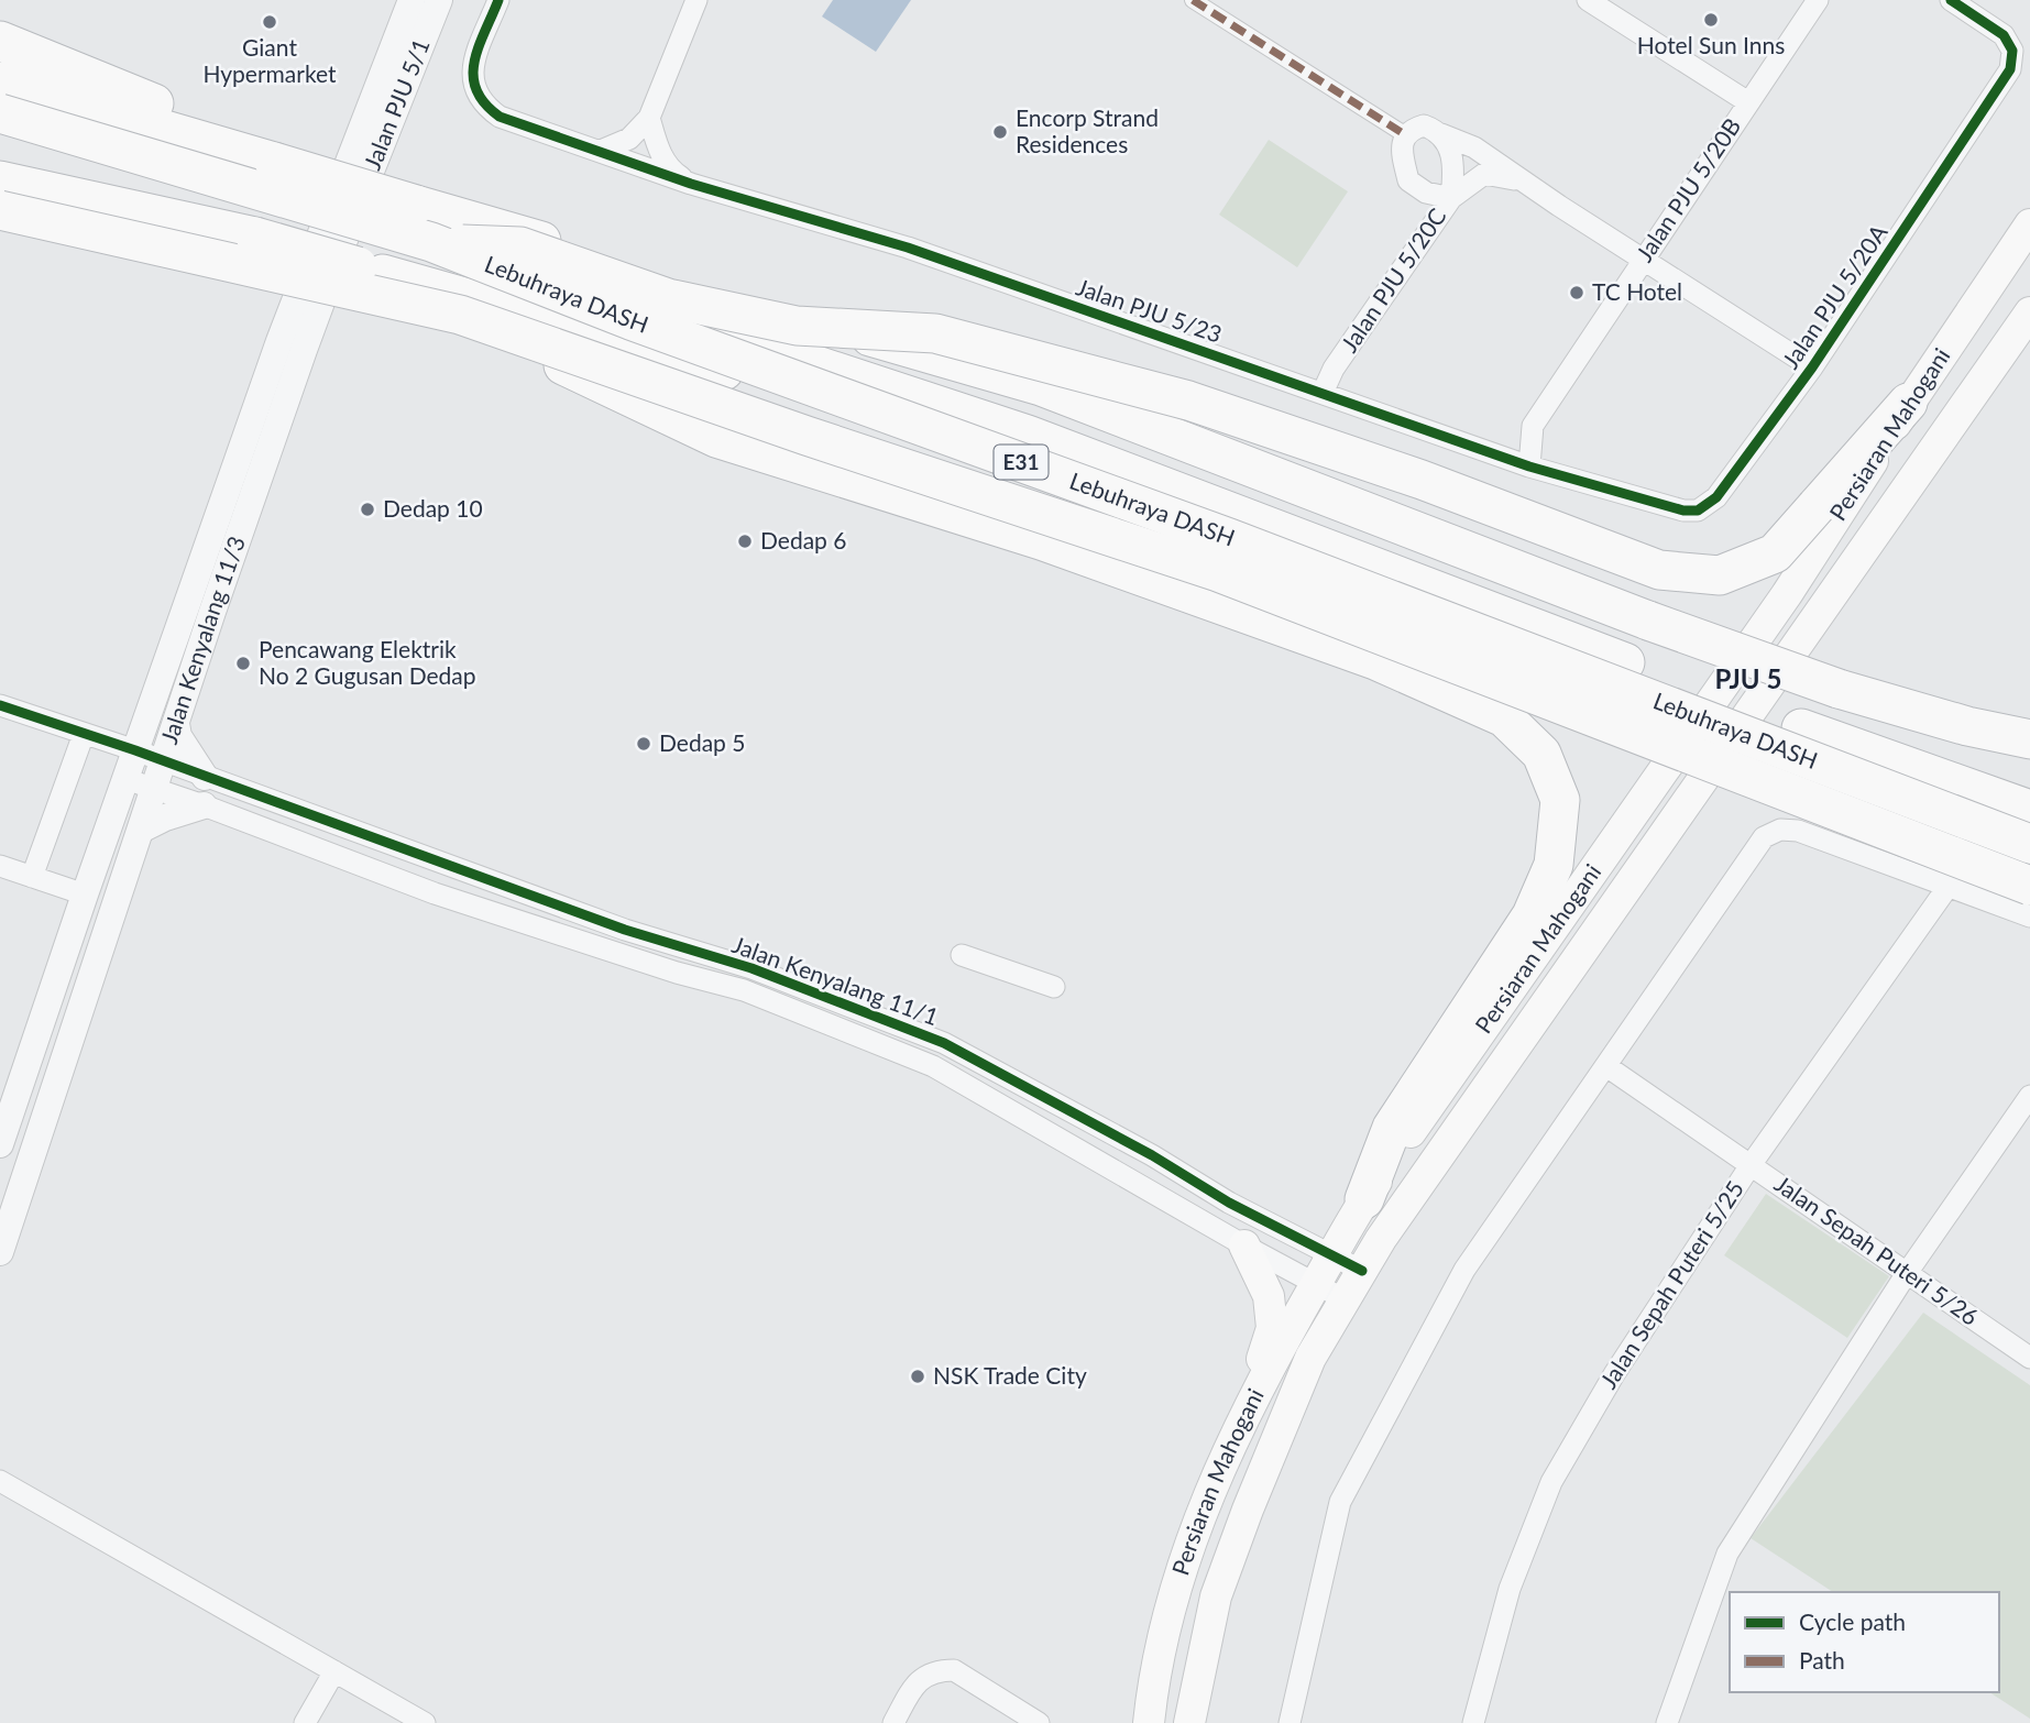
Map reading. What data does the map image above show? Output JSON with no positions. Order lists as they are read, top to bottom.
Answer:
{
  "streets": {
    "highway": ["Lebuhraya DASH", "E31"],
    "main road": ["Persiaran Mahogani"],
    "street": [
      "Jalan PJU 5/1",
      "Jalan PJU 5/20B",
      "Jalan PJU 5/20C",
      "Jalan PJU 5/20A",
      "Jalan PJU 5/23",
      "Jalan Kenyalang 11/3",
      "Jalan Kenyalang 11/1",
      "Jalan Sepah Puteri 5/26",
      "Jalan Sepah Puteri 5/25"
    ]
  },
  "crossings": [
    ["Jalan PJU 5/1", "Jalan Kenyalang 11/3"],
    ["Jalan PJU 5/20B", "Jalan PJU 5/23"],
    ["Jalan PJU 5/20C", "Jalan PJU 5/23"],
    ["Jalan PJU 5/20A", "Jalan PJU 5/23"],
    ["Persiaran Mahogani", "Jalan Kenyalang 11/1"],
    ["Jalan Kenyalang 11/3", "Jalan Kenyalang 11/1"],
    ["Jalan Sepah Puteri 5/26", "Jalan Sepah Puteri 5/25"]
  ],
  "districts": ["PJU 5"],
  "places": [
    "Hotel Sun Inns",
    "Giant Hypermarket",
    "Encorp Strand Residences",
    "TC Hotel",
    "Dedap 10",
    "Dedap 6",
    "Pencawang Elektrik No 2 Gugusan Dedap",
    "Dedap 5",
    "NSK Trade City"
  ],
  "legend": ["Cycle path", "Path"]
}
